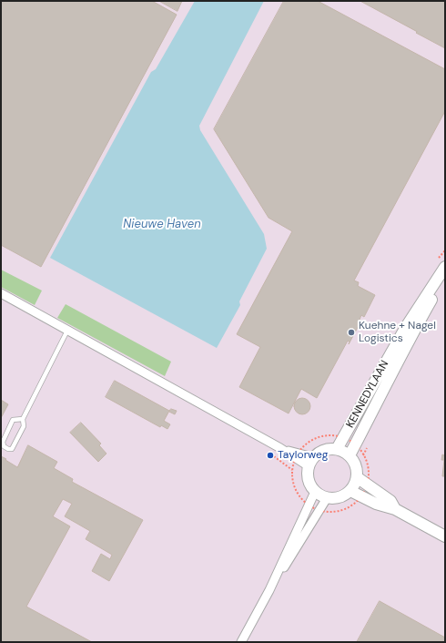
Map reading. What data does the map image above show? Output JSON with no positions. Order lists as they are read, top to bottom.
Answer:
{
  "streets": {
    "street": ["KENNEDYLAAN"]
  },
  "water": ["Nieuwe Haven"],
  "places": ["Kuehne + Nagel Logistics", "Taylorweg"]
}
